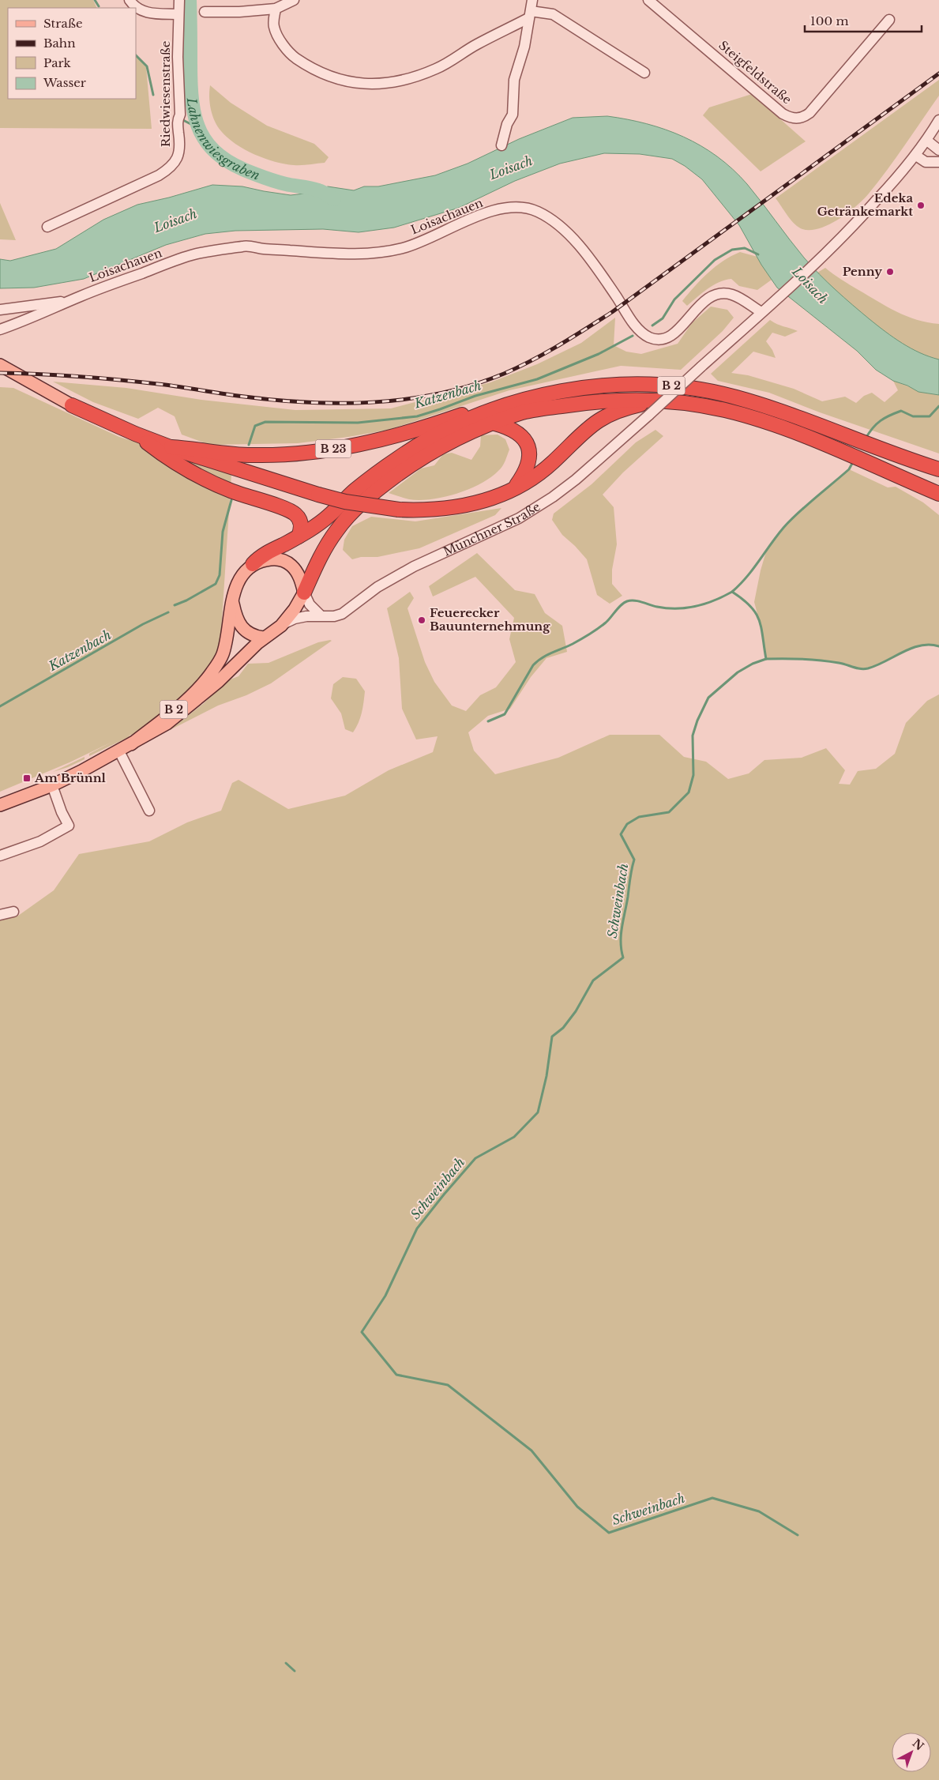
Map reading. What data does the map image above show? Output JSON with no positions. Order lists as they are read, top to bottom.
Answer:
{
  "streets": {
    "highway": ["B 2", "B 23"],
    "street": [
      "Steigfeldstraße",
      "Riedwiesenstraße",
      "Loisachauen",
      "Münchner Straße"
    ]
  },
  "crossings": [
    ["Loisachauen", "Münchner Straße"],
    ["B 2", "B 23"],
    ["B 2", "Münchner Straße"]
  ],
  "water": [
    "Lahnenwiesgraben",
    "Loisach",
    "Katzenbach",
    "Schweinbach"
  ],
  "places": {
    "other": ["Edeka Getränkemarkt", "Penny", "Feuerecker Bauunternehmung"],
    "transit": ["Am Brünnl"]
  },
  "legend": [
    "Straße",
    "Bahn",
    "Park",
    "Wasser"
  ],
  "scale_bar": "100 m",
  "north": "top right"
}
